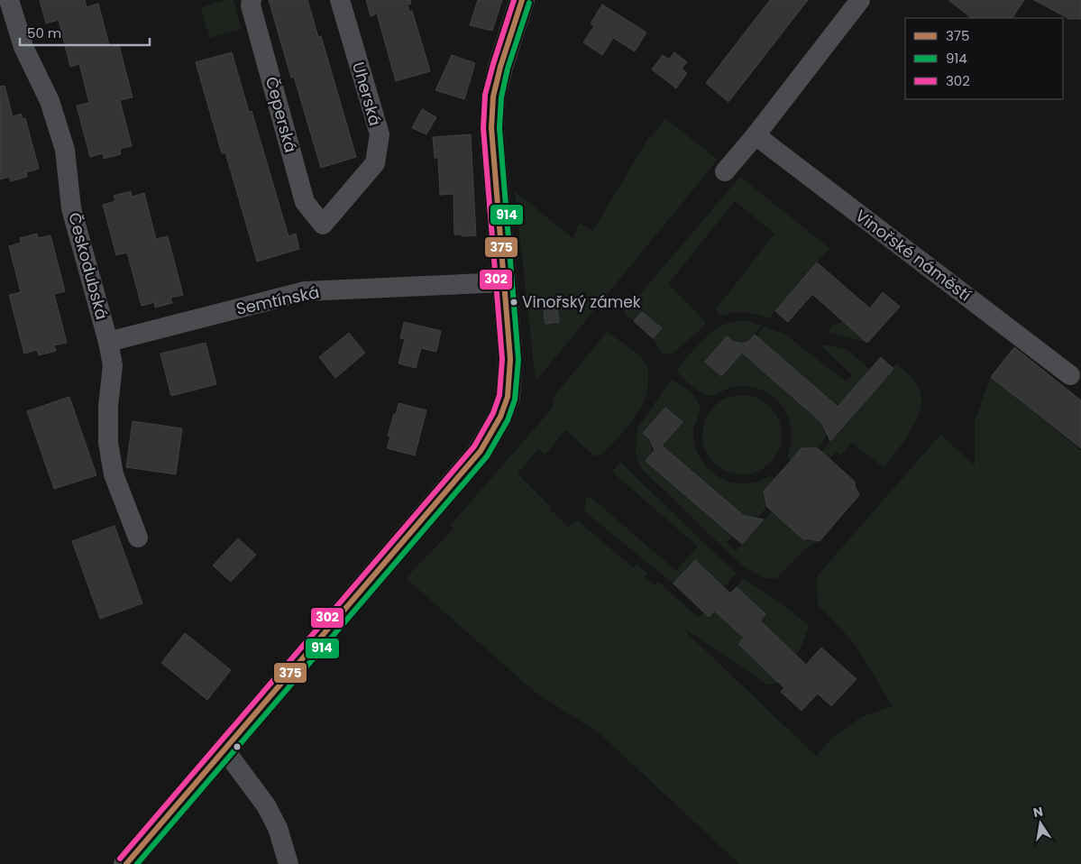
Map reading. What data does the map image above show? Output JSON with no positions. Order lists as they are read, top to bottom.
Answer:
{
  "streets": {
    "street": [
      "Uherská",
      "Čeperská",
      "Vinořské náměstí",
      "Českodubská",
      "Semtínská"
    ]
  },
  "crossings": [
    ["Uherská", "Čeperská"],
    ["Českodubská", "Semtínská"]
  ],
  "places": ["Vinořský zámek"],
  "lines": ["transit line 375", "transit line 302", "transit line 914"],
  "legend": ["375", "914", "302"],
  "scale_bar": "50 m",
  "north": "top"
}
